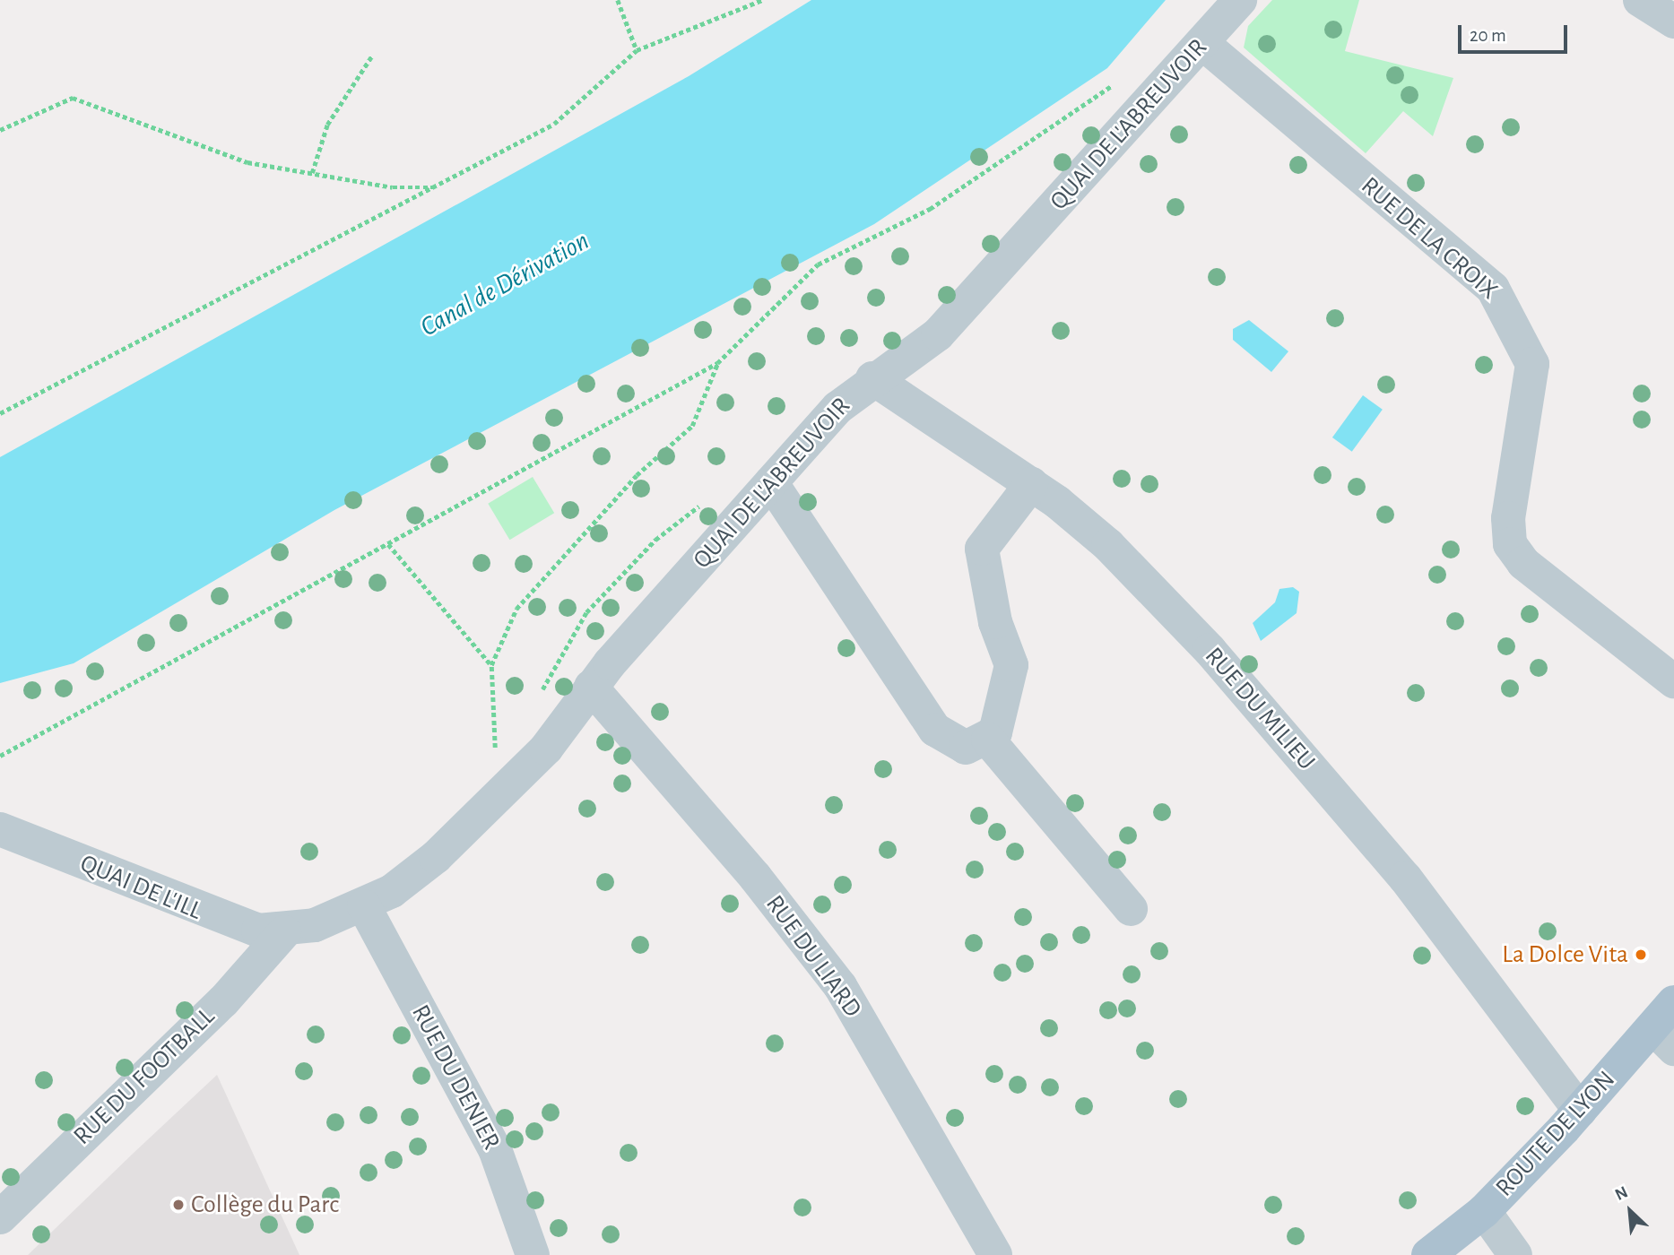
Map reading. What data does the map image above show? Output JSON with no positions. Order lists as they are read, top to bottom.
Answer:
{
  "streets": {
    "main road": ["ROUTE DE LYON"],
    "street": [
      "QUAI DE L'ABREUVOIR",
      "RUE DE LA CROIX",
      "RUE DU MILIEU",
      "QUAI DE L'ILL",
      "RUE DU LIARD",
      "RUE DU FOOTBALL",
      "RUE DU DENIER"
    ]
  },
  "crossings": [
    ["QUAI DE L'ABREUVOIR", "RUE DE LA CROIX"],
    ["QUAI DE L'ABREUVOIR", "RUE DU MILIEU"],
    ["QUAI DE L'ABREUVOIR", "QUAI DE L'ILL"],
    ["QUAI DE L'ABREUVOIR", "RUE DU LIARD"],
    ["QUAI DE L'ABREUVOIR", "RUE DU FOOTBALL"],
    ["QUAI DE L'ABREUVOIR", "RUE DU DENIER"],
    ["RUE DU MILIEU", "ROUTE DE LYON"],
    ["QUAI DE L'ILL", "RUE DU FOOTBALL"]
  ],
  "water": ["Canal de Dérivation"],
  "places": ["La Dolce Vita", "Collège du Parc"],
  "scale_bar": "20 m",
  "north": "top left"
}
